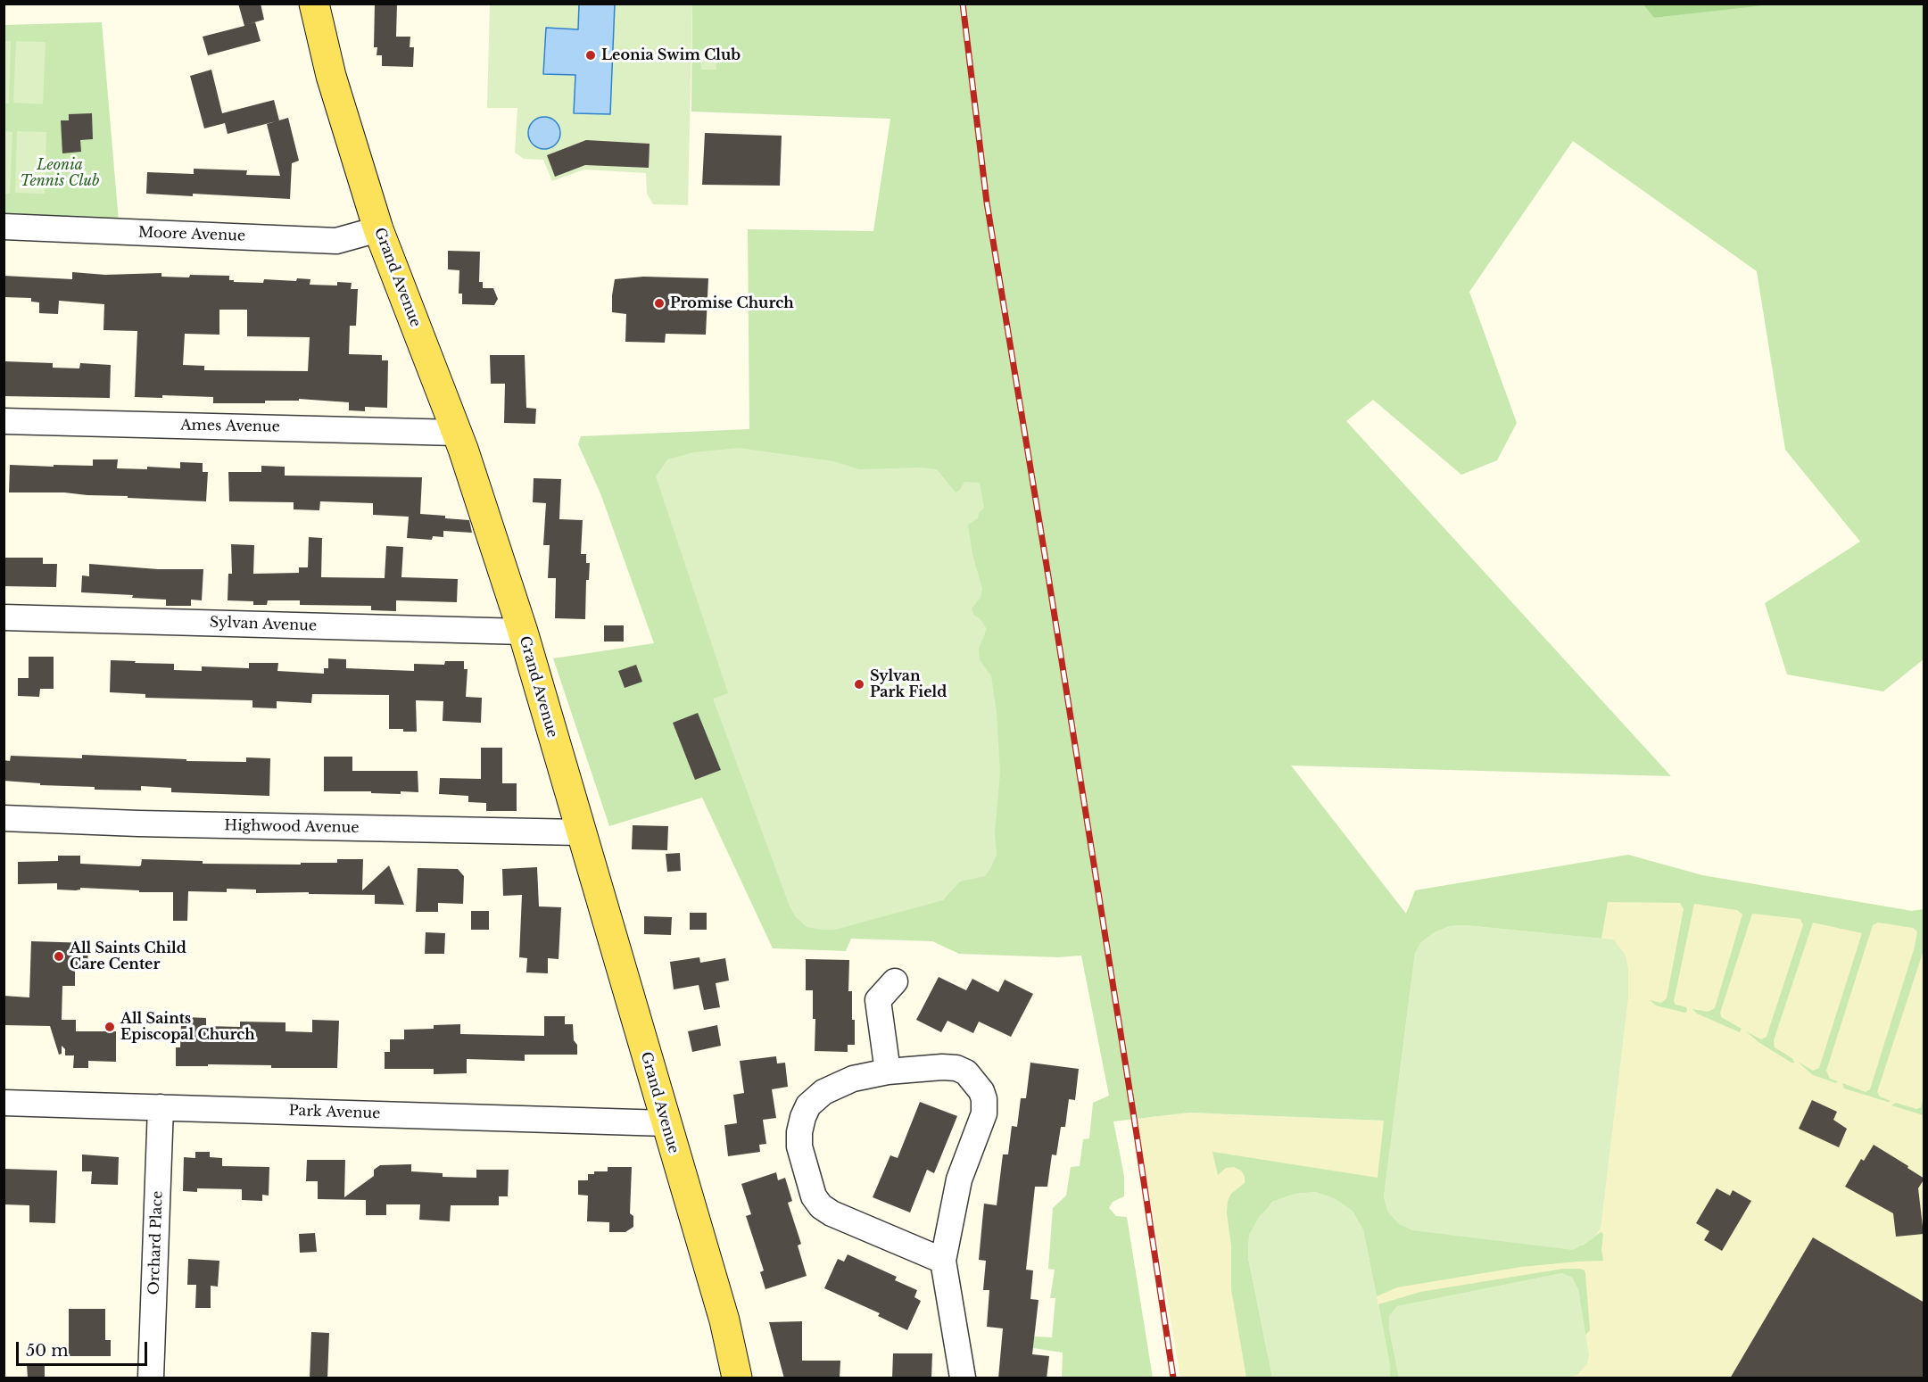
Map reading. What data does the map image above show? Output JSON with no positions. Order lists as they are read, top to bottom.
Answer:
{
  "streets": {
    "main road": ["Grand Avenue"],
    "street": [
      "Moore Avenue",
      "Ames Avenue",
      "Sylvan Avenue",
      "Highwood Avenue",
      "Park Avenue",
      "Orchard Place"
    ]
  },
  "crossings": [
    ["Moore Avenue", "Grand Avenue"],
    ["Grand Avenue", "Ames Avenue"],
    ["Grand Avenue", "Sylvan Avenue"],
    ["Grand Avenue", "Highwood Avenue"],
    ["Grand Avenue", "Park Avenue"],
    ["Park Avenue", "Orchard Place"]
  ],
  "parks": ["Leonia Tennis Club"],
  "places": [
    "Leonia Swim Club",
    "Promise Church",
    "Sylvan Park Field",
    "All Saints Child Care Center",
    "All Saints Episcopal Church"
  ],
  "scale_bar": "50 m"
}
